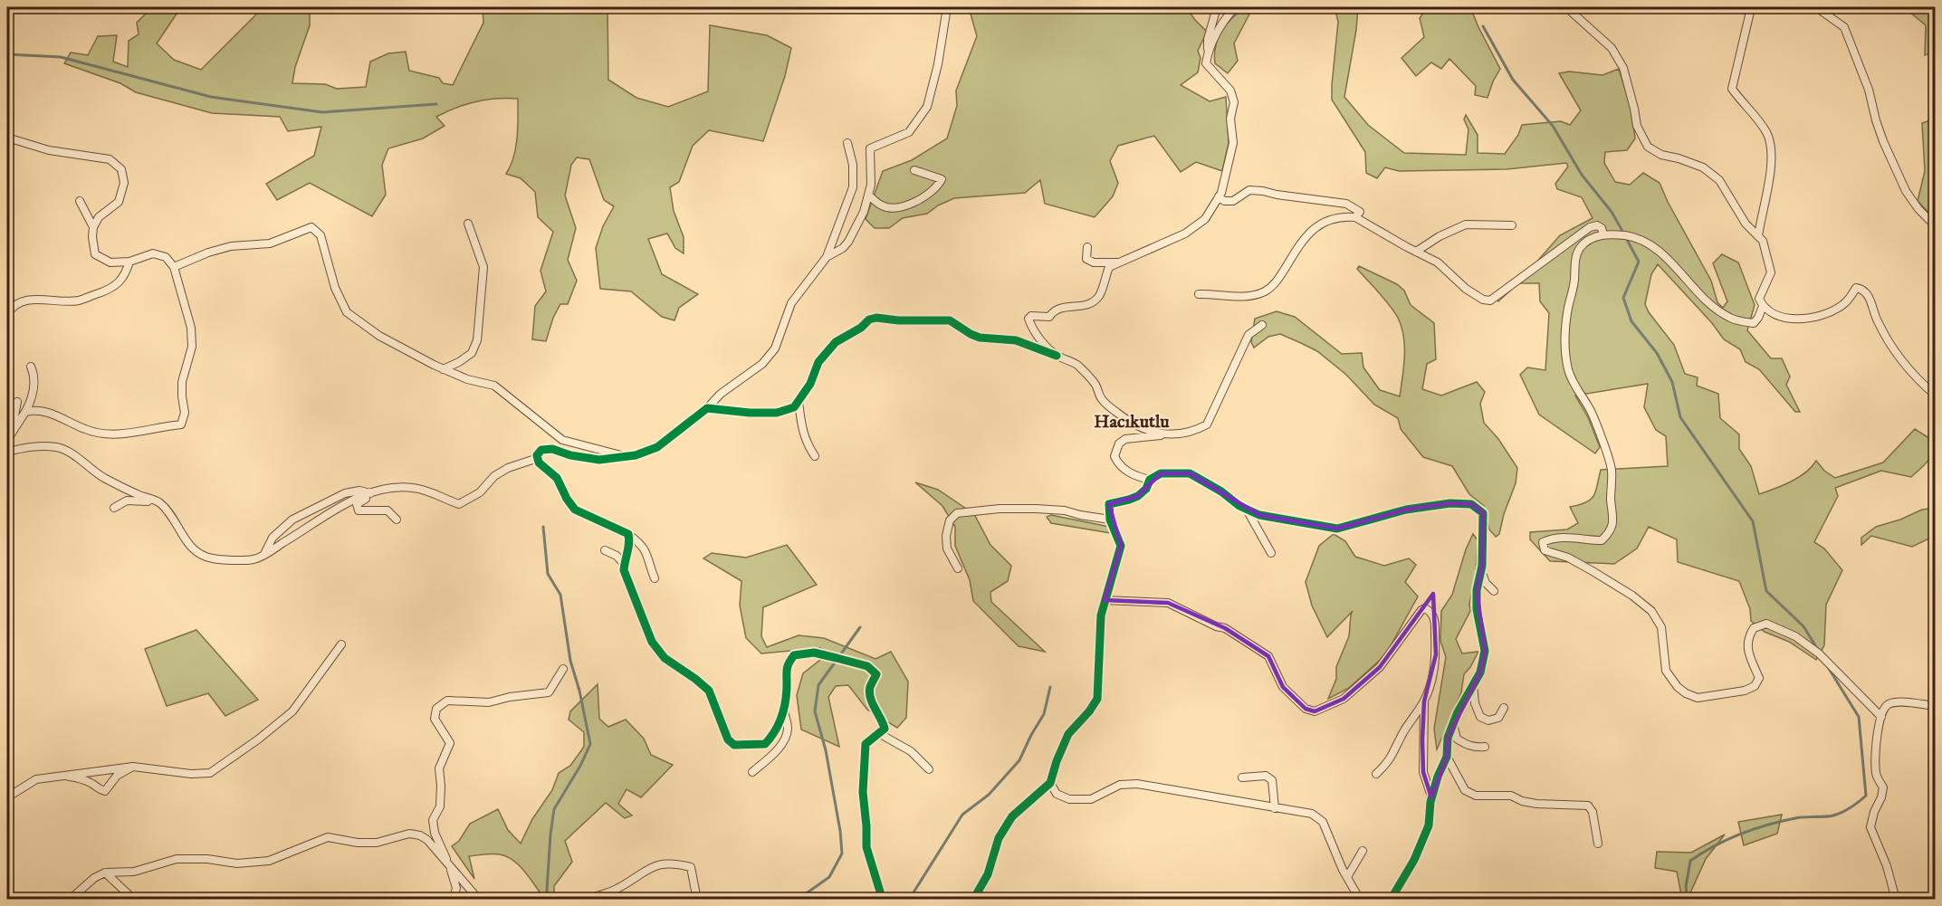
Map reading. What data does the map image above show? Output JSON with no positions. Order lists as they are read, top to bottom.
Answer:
{
  "districts": ["Hacıkutlu"]
}
